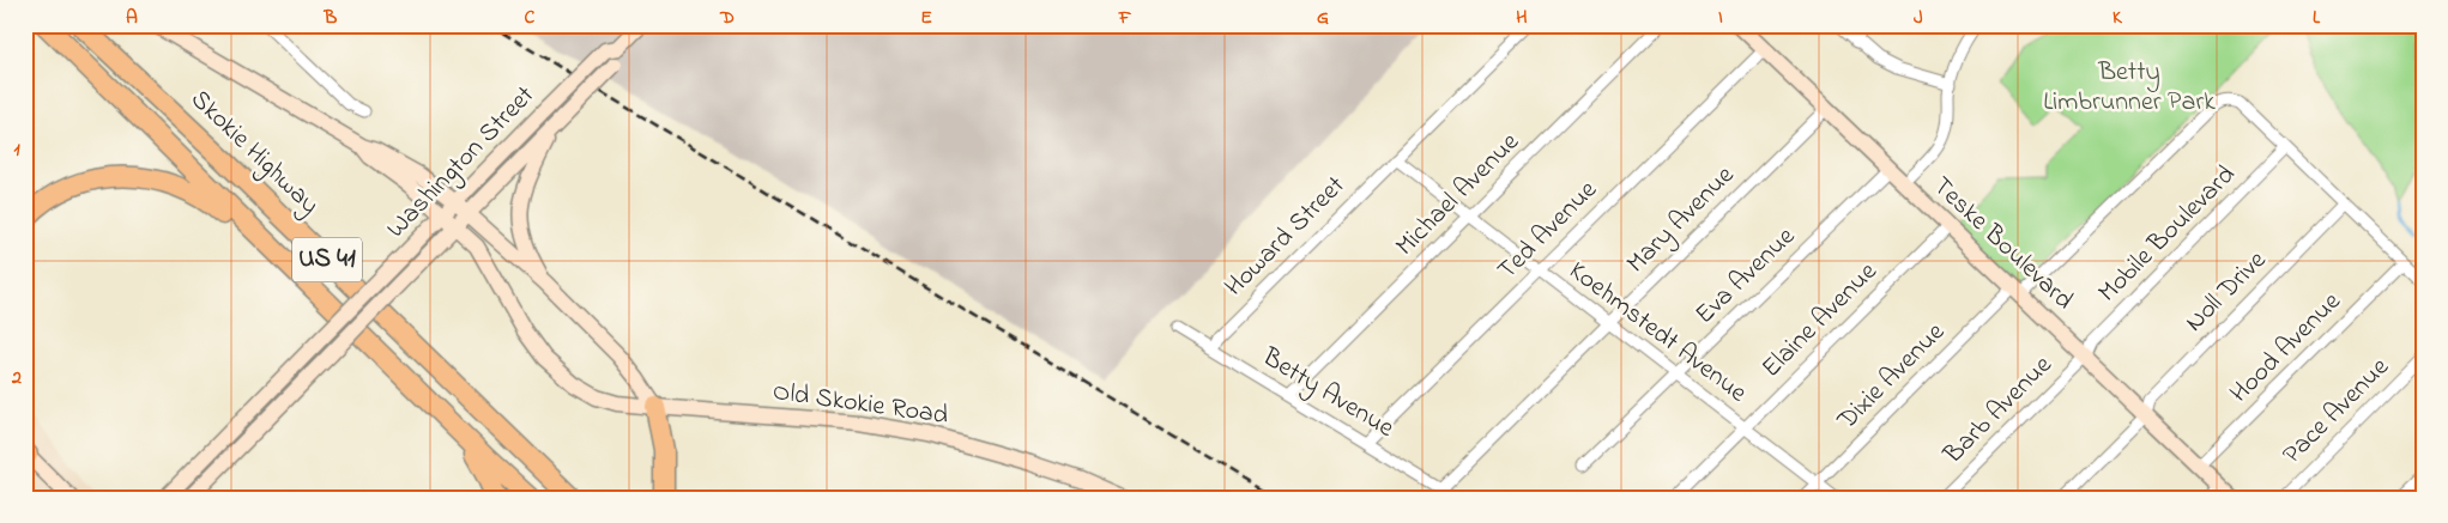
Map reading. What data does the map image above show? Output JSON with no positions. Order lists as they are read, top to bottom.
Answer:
{
  "streets": {
    "highway": ["Skokie Highway", "US 41"],
    "main road": ["Washington Street", "Teske Boulevard", "Old Skokie Road"],
    "street": [
      "Michael Avenue",
      "Mary Avenue",
      "Ted Avenue",
      "Mobile Boulevard",
      "Howard Street",
      "Eva Avenue",
      "Noll Drive",
      "Elaine Avenue",
      "Koehmstedt Avenue",
      "Hood Avenue",
      "Dixie Avenue",
      "Betty Avenue",
      "Barb Avenue",
      "Pace Avenue"
    ]
  },
  "crossings": [
    ["Washington Street", "Old Skokie Road"],
    ["Michael Avenue", "Koehmstedt Avenue"],
    ["Michael Avenue", "Betty Avenue"],
    ["Mary Avenue", "Teske Boulevard"],
    ["Mary Avenue", "Koehmstedt Avenue"],
    ["Mary Avenue", "Betty Avenue"],
    ["Ted Avenue", "Teske Boulevard"],
    ["Ted Avenue", "Koehmstedt Avenue"],
    ["Ted Avenue", "Betty Avenue"],
    ["Mobile Boulevard", "Teske Boulevard"],
    ["Mobile Boulevard", "Dixie Avenue"],
    ["Mobile Boulevard", "Barb Avenue"],
    ["Howard Street", "Koehmstedt Avenue"],
    ["Howard Street", "Betty Avenue"],
    ["Teske Boulevard", "Eva Avenue"],
    ["Teske Boulevard", "Noll Drive"],
    ["Teske Boulevard", "Elaine Avenue"],
    ["Teske Boulevard", "Hood Avenue"],
    ["Teske Boulevard", "Dixie Avenue"],
    ["Teske Boulevard", "Barb Avenue"],
    ["Eva Avenue", "Koehmstedt Avenue"],
    ["Elaine Avenue", "Koehmstedt Avenue"],
    ["Koehmstedt Avenue", "Dixie Avenue"]
  ],
  "parks": ["Betty Limbrunner Park"],
  "grid": {
    "columns": [
      "A",
      "B",
      "C",
      "D",
      "E",
      "F",
      "G",
      "H",
      "I",
      "J",
      "K",
      "L"
    ],
    "rows": ["1", "2"]
  }
}
